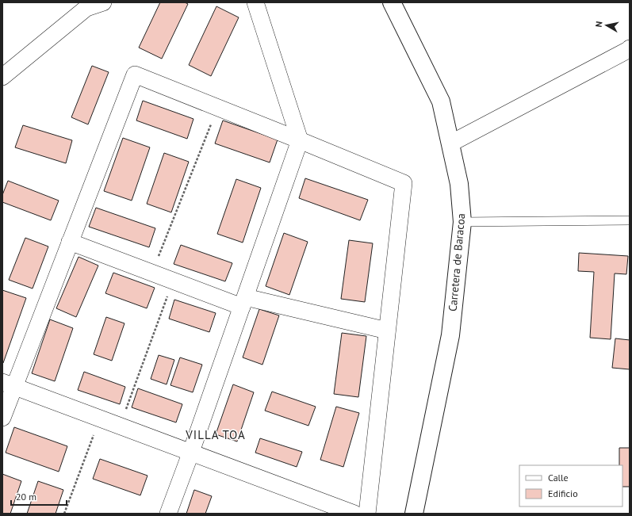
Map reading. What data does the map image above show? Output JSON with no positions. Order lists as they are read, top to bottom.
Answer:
{
  "streets": {
    "main road": ["Carretera de Baracoa"]
  },
  "districts": ["VILLA TOA"],
  "legend": ["Calle", "Edificio"],
  "scale_bar": "20 m",
  "north": "left"
}
